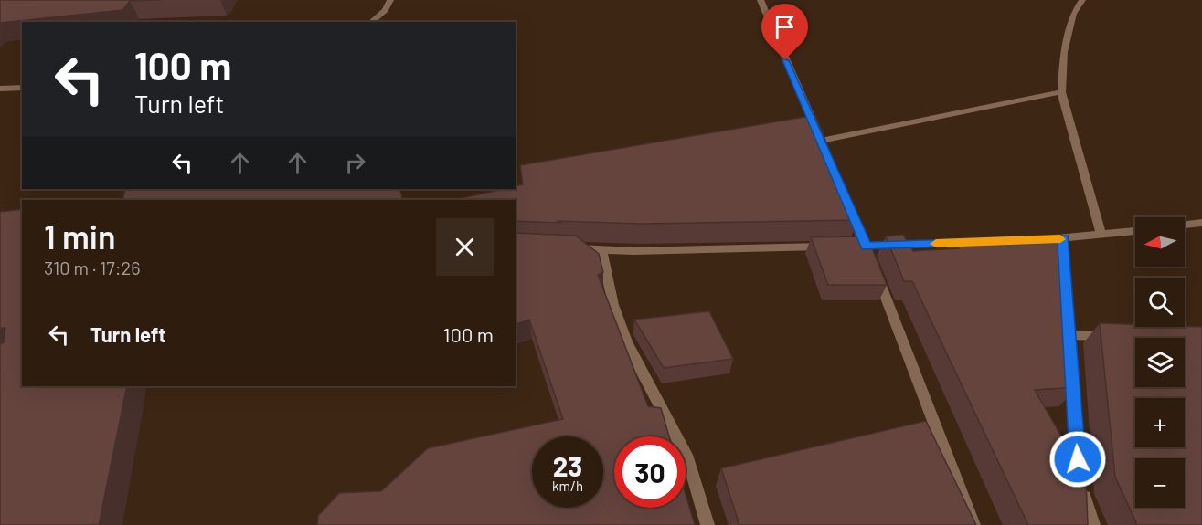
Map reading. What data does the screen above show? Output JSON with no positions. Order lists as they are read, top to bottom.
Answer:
{
  "north": "left",
  "page": {
    "turn": ["100 m", "Turn left"],
    "heading": ["1 min", "310 m · 17:26"],
    "map_buttons": ["+", "−"],
    "list": [
      {
        "name": "Turn left",
        "value": "100 m"
      }
    ],
    "speed": "23 km/h",
    "limit": "30"
  }
}
